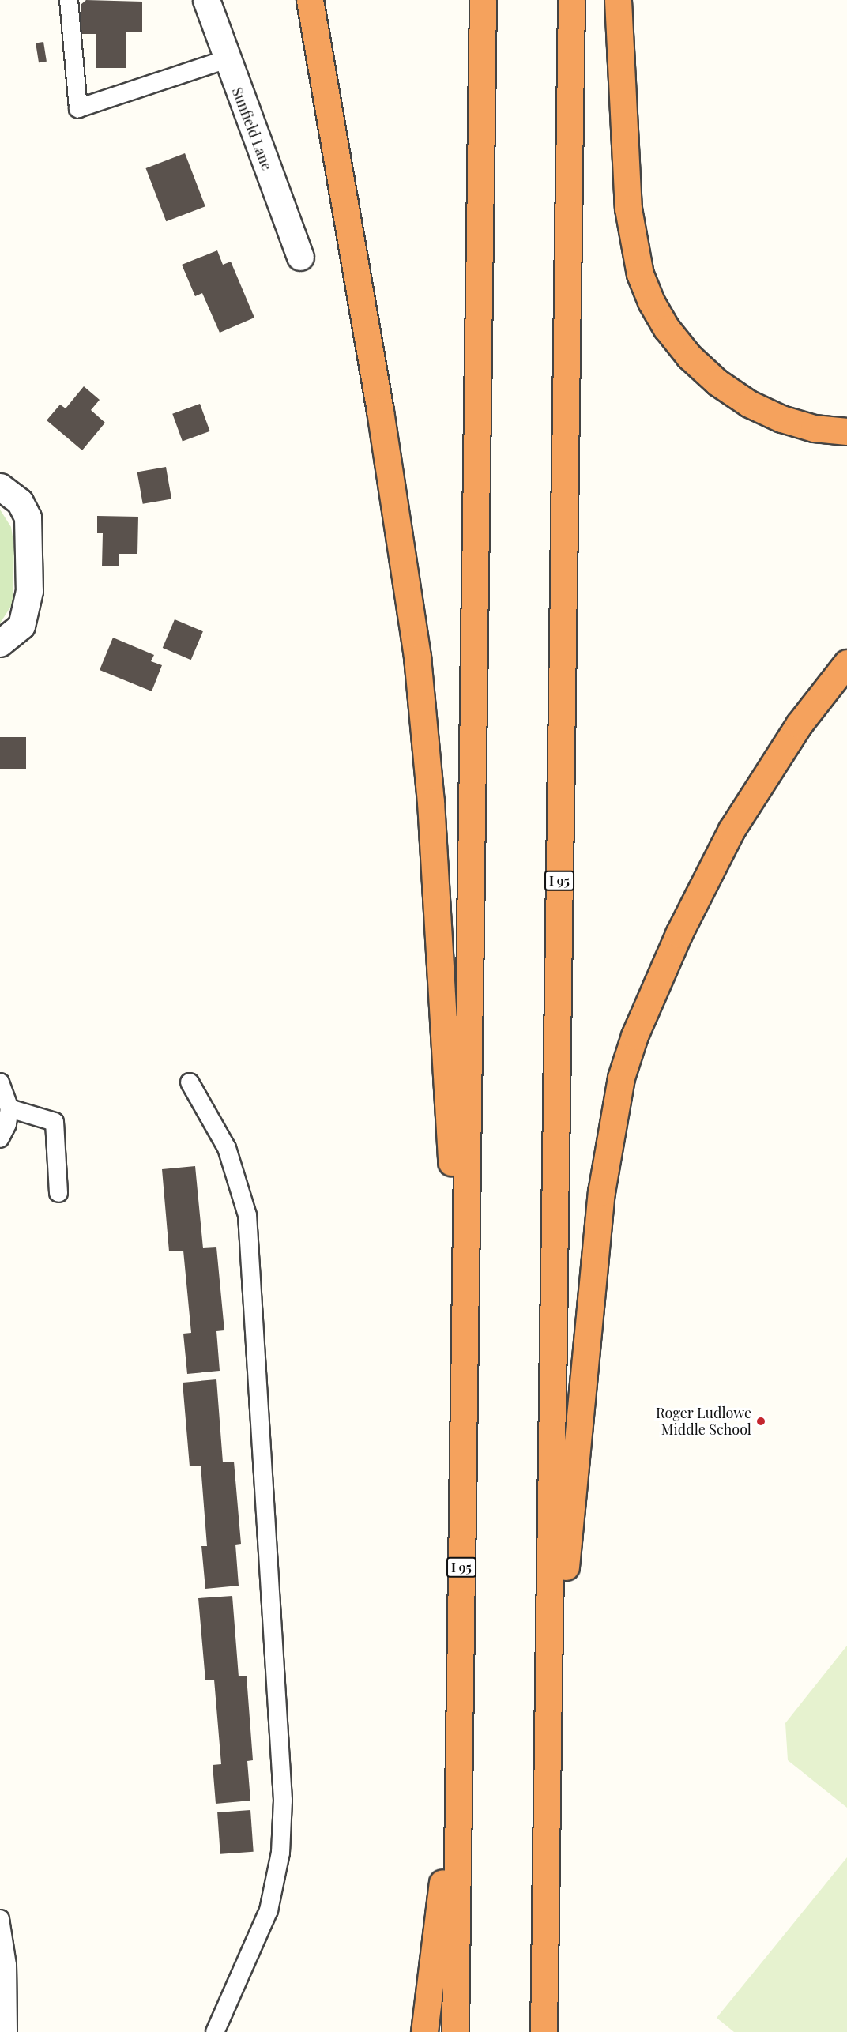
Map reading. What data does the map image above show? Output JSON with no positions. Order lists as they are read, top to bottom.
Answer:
{
  "streets": {
    "highway": ["I 95"],
    "street": ["Sunfield Lane"]
  },
  "places": ["Roger Ludlowe Middle School"]
}
